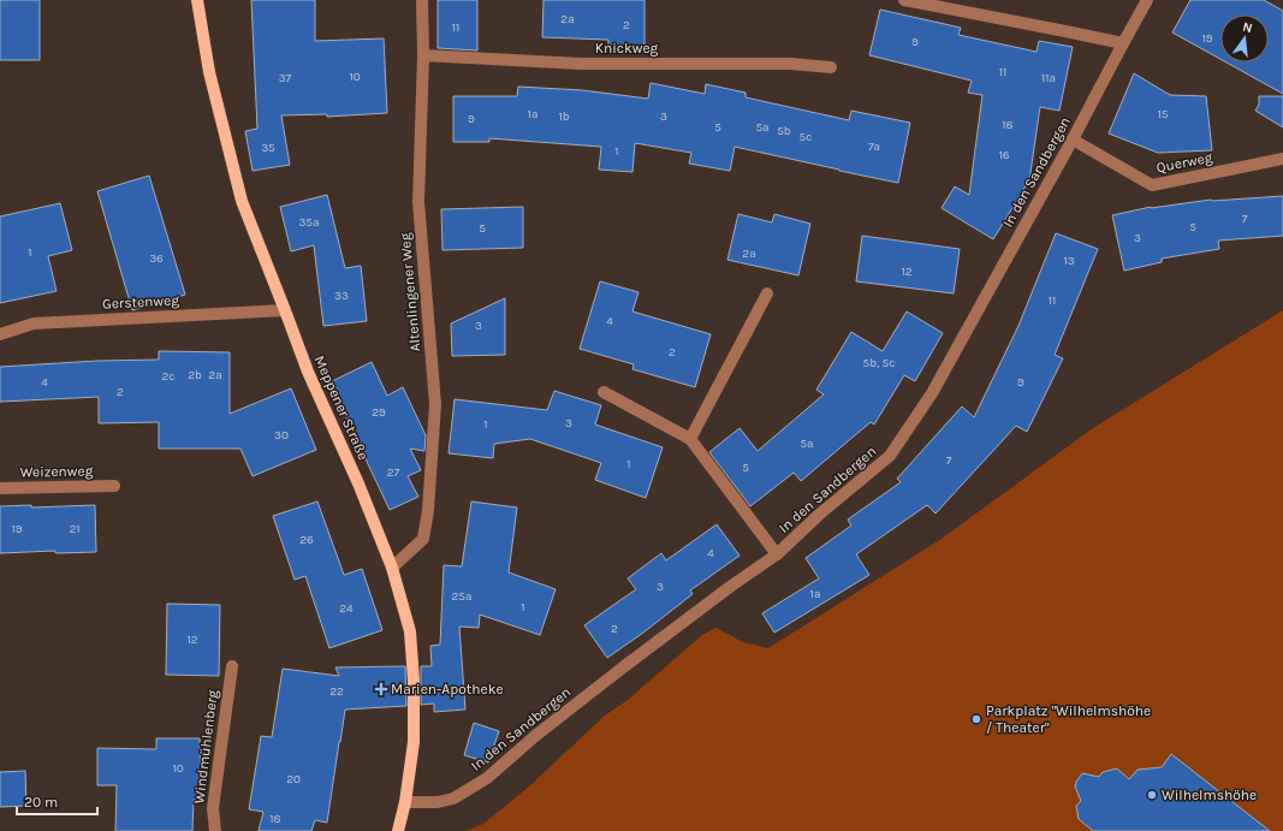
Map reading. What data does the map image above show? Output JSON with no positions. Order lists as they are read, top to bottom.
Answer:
{
  "streets": {
    "main road": ["Meppener Straße"],
    "street": [
      "Knickweg",
      "Querweg",
      "In den Sandbergen",
      "Altenlingener Weg",
      "Gerstenweg",
      "Weizenweg",
      "Windmühlenberg"
    ]
  },
  "crossings": [
    ["Knickweg", "Altenlingener Weg"],
    ["Querweg", "In den Sandbergen"],
    ["In den Sandbergen", "Meppener Straße"],
    ["Altenlingener Weg", "Meppener Straße"],
    ["Gerstenweg", "Meppener Straße"]
  ],
  "places": {
    "health": ["Marien-Apotheke"],
    "other": ["Parkplatz \"Wilhelmshöhe / Theater\"", "Wilhelmshöhe"]
  },
  "house_numbers": [
    "2a",
    "2",
    "11",
    "19",
    "9",
    "11",
    "10",
    "37",
    "11a",
    "1a",
    "15",
    "1b",
    "3",
    "9",
    "18",
    "5",
    "5a",
    "5b",
    "5c",
    "7a",
    "35",
    "1",
    "16",
    "7",
    "35a",
    "5",
    "5",
    "3",
    "1",
    "2a",
    "36",
    "13",
    "12",
    "33",
    "11",
    "4",
    "3",
    "2",
    "5b, 5c",
    "2b",
    "2a",
    "2c",
    "4",
    "9",
    "2",
    "29",
    "3",
    "1",
    "30",
    "5a",
    "7",
    "1",
    "5",
    "27",
    "19",
    "21",
    "26",
    "4",
    "3",
    "1a",
    "25a",
    "1",
    "24",
    "2",
    "12",
    "22",
    "10",
    "20",
    "18"
  ],
  "scale_bar": "20 m",
  "north": "top"
}
